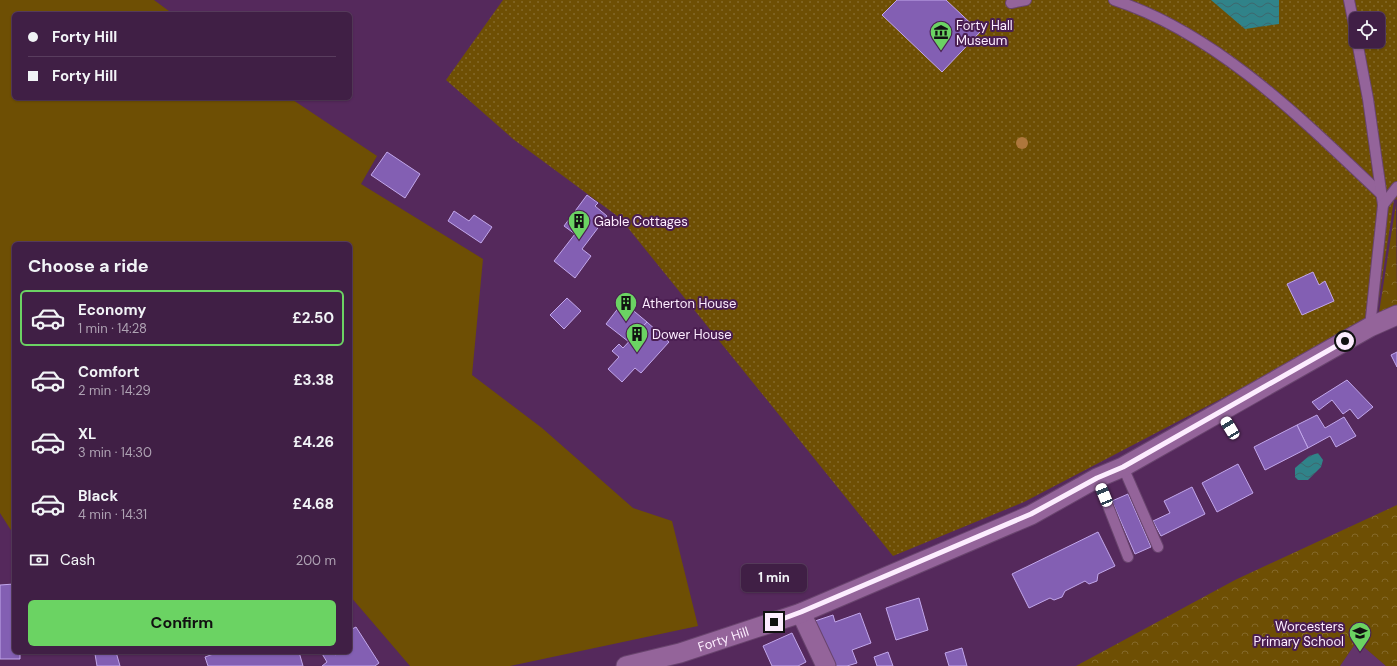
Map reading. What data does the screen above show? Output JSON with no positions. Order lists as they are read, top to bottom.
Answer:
{
  "streets": {
    "street": ["Forty Hill"]
  },
  "places": {
    "museum": ["Forty Hall Museum"],
    "building": ["Gable Cottages", "Atherton House", "Dower House"],
    "school or university": ["Worcesters Primary School"]
  },
  "page": {
    "banner": ["Forty Hill", "Forty Hill"],
    "heading": "Choose a ride",
    "list": [
      {
        "name": "Economy",
        "note": "1 min · 14:28",
        "value": "£2.50"
      },
      {
        "name": "Comfort",
        "note": "2 min · 14:29",
        "value": "£3.38"
      },
      {
        "name": "XL",
        "note": "3 min · 14:30",
        "value": "£4.26"
      },
      {
        "name": "Black",
        "note": "4 min · 14:31",
        "value": "£4.68"
      }
    ],
    "pay": ["Cash", "200 m"],
    "bubble": "1 min",
    "buttons": "Confirm"
  }
}
